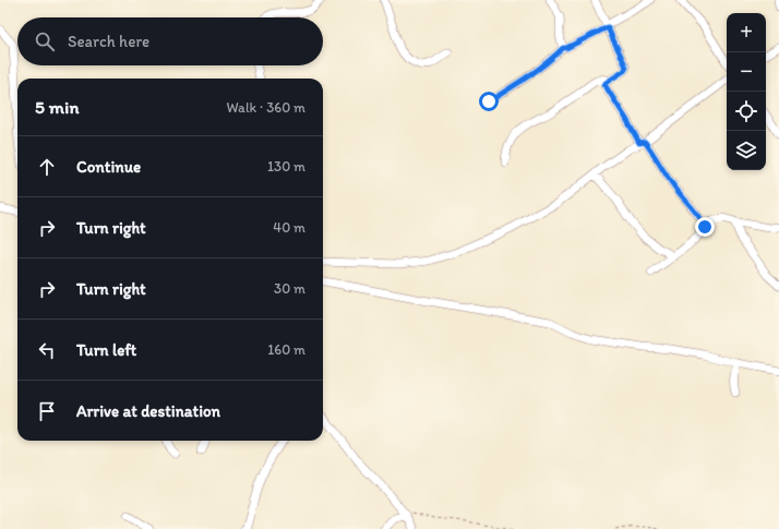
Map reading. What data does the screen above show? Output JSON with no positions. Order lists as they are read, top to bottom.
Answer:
{
  "page": {
    "map_buttons": ["+", "−"],
    "search": "Search here",
    "heading": ["5 min", "Walk · 360 m"],
    "list": [
      ["Continue", "130 m"],
      ["Turn right", "40 m"],
      ["Turn right", "30 m"],
      ["Turn left", "160 m"],
      "Arrive at destination"
    ]
  }
}
